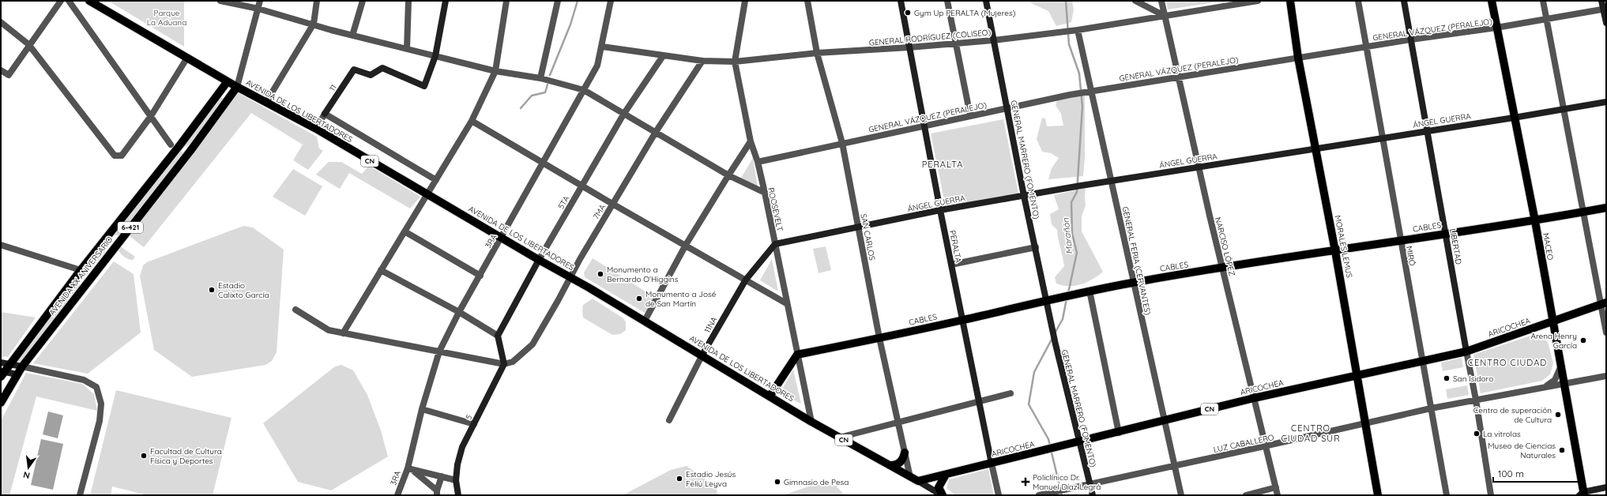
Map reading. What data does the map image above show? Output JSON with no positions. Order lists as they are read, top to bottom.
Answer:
{
  "streets": {
    "main road": [
      "AVENIDA DE LOS LIBERTADORES",
      "CN",
      "CABLES",
      "6-421",
      "MORALES LEMUS",
      "MACEO",
      "AVENIDA XX ANIVERSARIO",
      "ARICOCHEA"
    ],
    "street": [
      "GENERAL VÁZQUEZ (PERALEJO)",
      "GENERAL RODRÍGUEZ (COLISEO)",
      "11",
      "ÁNGEL GUERRA",
      "GENERAL MARRERO (FOMENTO)",
      "5TA",
      "ROOSEVELT",
      "7MA",
      "SAN CARLOS",
      "3RA",
      "PERALTA",
      "NARCISO LÓPEZ",
      "LIBERTAD",
      "MIRÓ",
      "GENERAL FERIA (CERVANTES)",
      "11NA",
      "5",
      "LUZ CABALLERO"
    ]
  },
  "crossings": [
    ["GENERAL VÁZQUEZ (PERALEJO)", "GENERAL MARRERO (FOMENTO)"],
    ["GENERAL VÁZQUEZ (PERALEJO)", "ROOSEVELT"],
    ["GENERAL VÁZQUEZ (PERALEJO)", "SAN CARLOS"],
    ["GENERAL VÁZQUEZ (PERALEJO)", "PERALTA"],
    ["GENERAL VÁZQUEZ (PERALEJO)", "NARCISO LÓPEZ"],
    ["GENERAL VÁZQUEZ (PERALEJO)", "MORALES LEMUS"],
    ["GENERAL VÁZQUEZ (PERALEJO)", "LIBERTAD"],
    ["GENERAL VÁZQUEZ (PERALEJO)", "MACEO"],
    ["GENERAL VÁZQUEZ (PERALEJO)", "MIRÓ"],
    ["GENERAL VÁZQUEZ (PERALEJO)", "GENERAL FERIA (CERVANTES)"],
    ["GENERAL RODRÍGUEZ (COLISEO)", "GENERAL MARRERO (FOMENTO)"],
    ["GENERAL RODRÍGUEZ (COLISEO)", "5TA"],
    ["GENERAL RODRÍGUEZ (COLISEO)", "ROOSEVELT"],
    ["GENERAL RODRÍGUEZ (COLISEO)", "7MA"],
    ["GENERAL RODRÍGUEZ (COLISEO)", "SAN CARLOS"],
    ["GENERAL RODRÍGUEZ (COLISEO)", "3RA"],
    ["GENERAL RODRÍGUEZ (COLISEO)", "PERALTA"],
    ["GENERAL RODRÍGUEZ (COLISEO)", "NARCISO LÓPEZ"],
    ["GENERAL RODRÍGUEZ (COLISEO)", "GENERAL FERIA (CERVANTES)"],
    ["11", "AVENIDA DE LOS LIBERTADORES"],
    ["AVENIDA DE LOS LIBERTADORES", "5TA"],
    ["AVENIDA DE LOS LIBERTADORES", "ROOSEVELT"],
    ["AVENIDA DE LOS LIBERTADORES", "7MA"],
    ["AVENIDA DE LOS LIBERTADORES", "SAN CARLOS"],
    ["AVENIDA DE LOS LIBERTADORES", "3RA"],
    ["AVENIDA DE LOS LIBERTADORES", "AVENIDA XX ANIVERSARIO"],
    ["AVENIDA DE LOS LIBERTADORES", "11NA"],
    ["AVENIDA DE LOS LIBERTADORES", "ARICOCHEA"],
    ["ÁNGEL GUERRA", "GENERAL MARRERO (FOMENTO)"],
    ["ÁNGEL GUERRA", "ROOSEVELT"],
    ["ÁNGEL GUERRA", "SAN CARLOS"],
    ["ÁNGEL GUERRA", "PERALTA"],
    ["ÁNGEL GUERRA", "NARCISO LÓPEZ"],
    ["ÁNGEL GUERRA", "MORALES LEMUS"],
    ["ÁNGEL GUERRA", "LIBERTAD"],
    ["ÁNGEL GUERRA", "MACEO"],
    ["ÁNGEL GUERRA", "MIRÓ"],
    ["ÁNGEL GUERRA", "GENERAL FERIA (CERVANTES)"],
    ["ÁNGEL GUERRA", "11NA"],
    ["GENERAL MARRERO (FOMENTO)", "CABLES"],
    ["GENERAL MARRERO (FOMENTO)", "ARICOCHEA"],
    ["GENERAL MARRERO (FOMENTO)", "LUZ CABALLERO"],
    ["ROOSEVELT", "CABLES"],
    ["ROOSEVELT", "11NA"],
    ["7MA", "5"],
    ["CABLES", "SAN CARLOS"],
    ["CABLES", "PERALTA"],
    ["CABLES", "NARCISO LÓPEZ"],
    ["CABLES", "MORALES LEMUS"],
    ["CABLES", "LIBERTAD"],
    ["CABLES", "MACEO"],
    ["CABLES", "MIRÓ"],
    ["CABLES", "GENERAL FERIA (CERVANTES)"],
    ["PERALTA", "ARICOCHEA"],
    ["NARCISO LÓPEZ", "ARICOCHEA"],
    ["NARCISO LÓPEZ", "LUZ CABALLERO"],
    ["MORALES LEMUS", "ARICOCHEA"],
    ["MORALES LEMUS", "LUZ CABALLERO"],
    ["LIBERTAD", "ARICOCHEA"],
    ["LIBERTAD", "LUZ CABALLERO"],
    ["MACEO", "ARICOCHEA"],
    ["MACEO", "LUZ CABALLERO"],
    ["MIRÓ", "ARICOCHEA"],
    ["MIRÓ", "LUZ CABALLERO"],
    ["GENERAL FERIA (CERVANTES)", "ARICOCHEA"],
    ["GENERAL FERIA (CERVANTES)", "LUZ CABALLERO"]
  ],
  "districts": ["PERALTA", "CENTRO CIUDAD", "CENTRO CIUDAD SUR"],
  "water": ["Marañón"],
  "parks": ["Parque La Aduana"],
  "places": {
    "other": [
      "Gym Up PERALTA (Mujeres)",
      "Monumento a Bernardo O'Higgins",
      "Estadio Calixto García",
      "Monumento a José de San Martín",
      "Arena Henry García",
      "San Isidoro",
      "Centro de superación de Cultura",
      "La vitrolas",
      "Museo de Ciencias Naturales",
      "Facultad de Cultura Física y Deportes",
      "Estadio Jesús Feliú Leyva",
      "Gimnasio de Pesa"
    ],
    "health": ["Policlínico Dr. Manuel Díaz Legrá"]
  },
  "scale_bar": "100 m",
  "north": "bottom"
}
